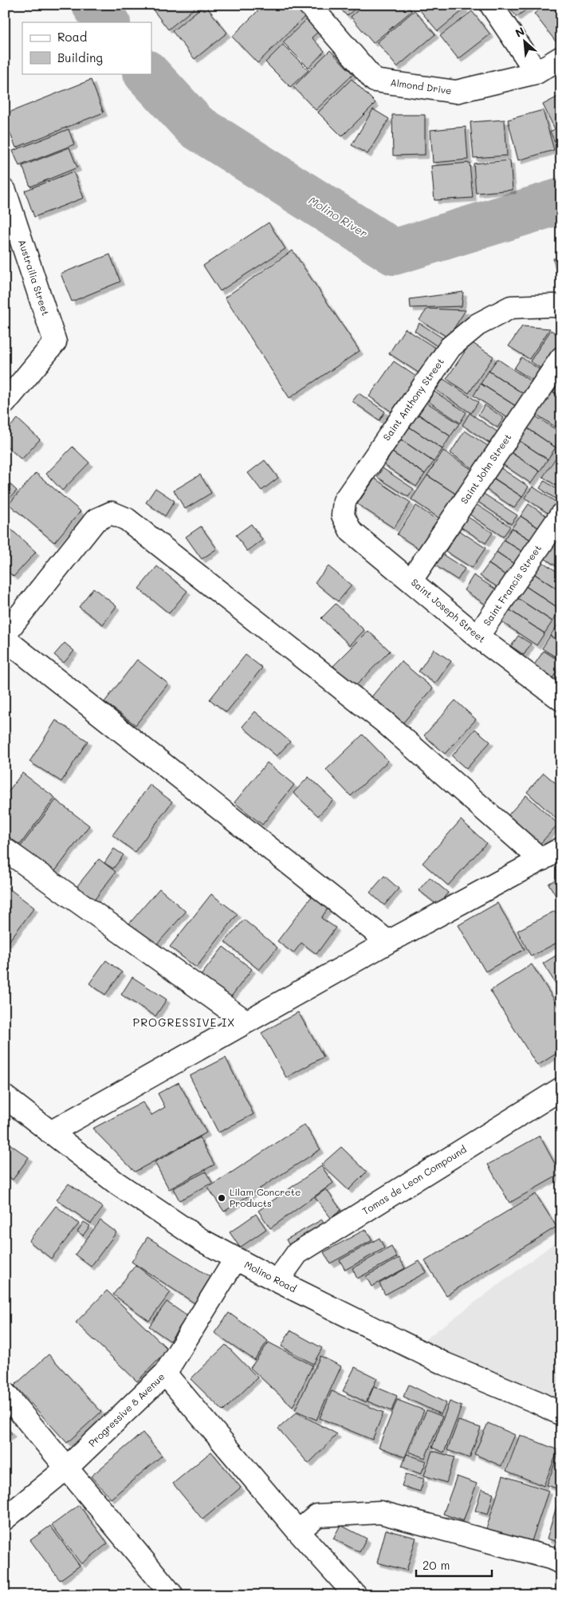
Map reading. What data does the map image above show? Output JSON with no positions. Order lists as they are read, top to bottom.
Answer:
{
  "streets": {
    "street": [
      "Almond Drive",
      "Austrailia Street",
      "Saint Anthony Street",
      "Saint John Street",
      "Saint Francis Street",
      "Saint Joseph Street",
      "Tomas de Leon Compound",
      "Molino Road",
      "Progressive 8 Avenue"
    ]
  },
  "crossings": [
    ["Saint Anthony Street", "Saint Joseph Street"],
    ["Saint John Street", "Saint Joseph Street"],
    ["Saint Francis Street", "Saint Joseph Street"],
    ["Tomas de Leon Compound", "Molino Road"],
    ["Molino Road", "Progressive 8 Avenue"]
  ],
  "districts": ["PROGRESSIVE IX"],
  "water": ["Molino River"],
  "places": ["Lilam Concrete Products"],
  "legend": ["Road", "Building"],
  "scale_bar": "20 m",
  "north": "top left"
}
